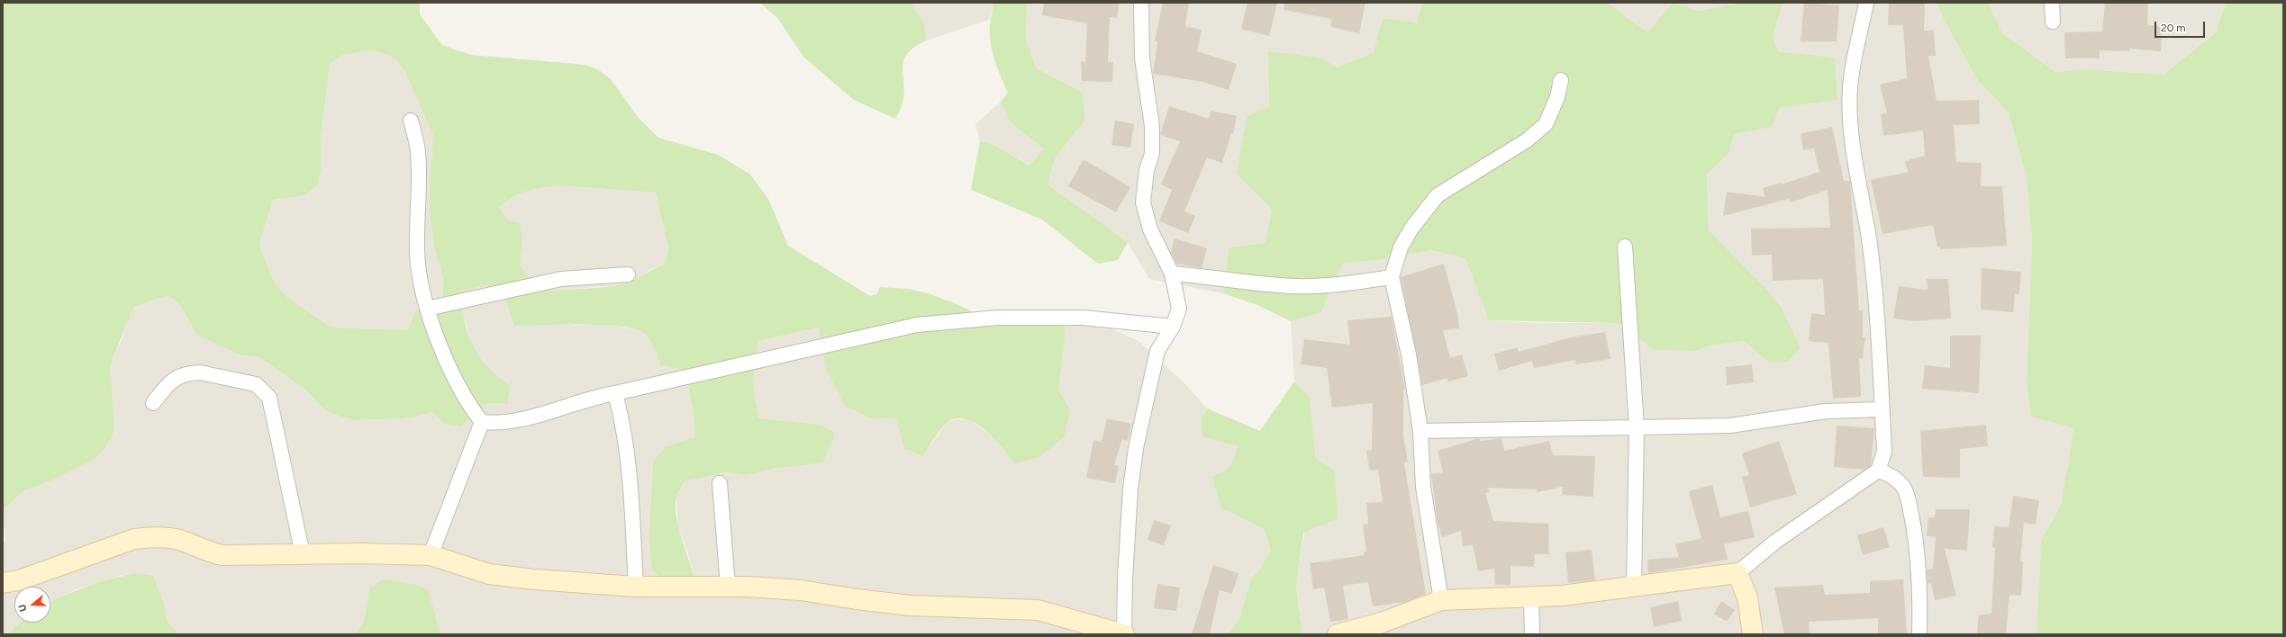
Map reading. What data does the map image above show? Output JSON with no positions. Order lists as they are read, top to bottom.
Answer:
{
  "scale_bar": "20 m",
  "north": "left"
}
